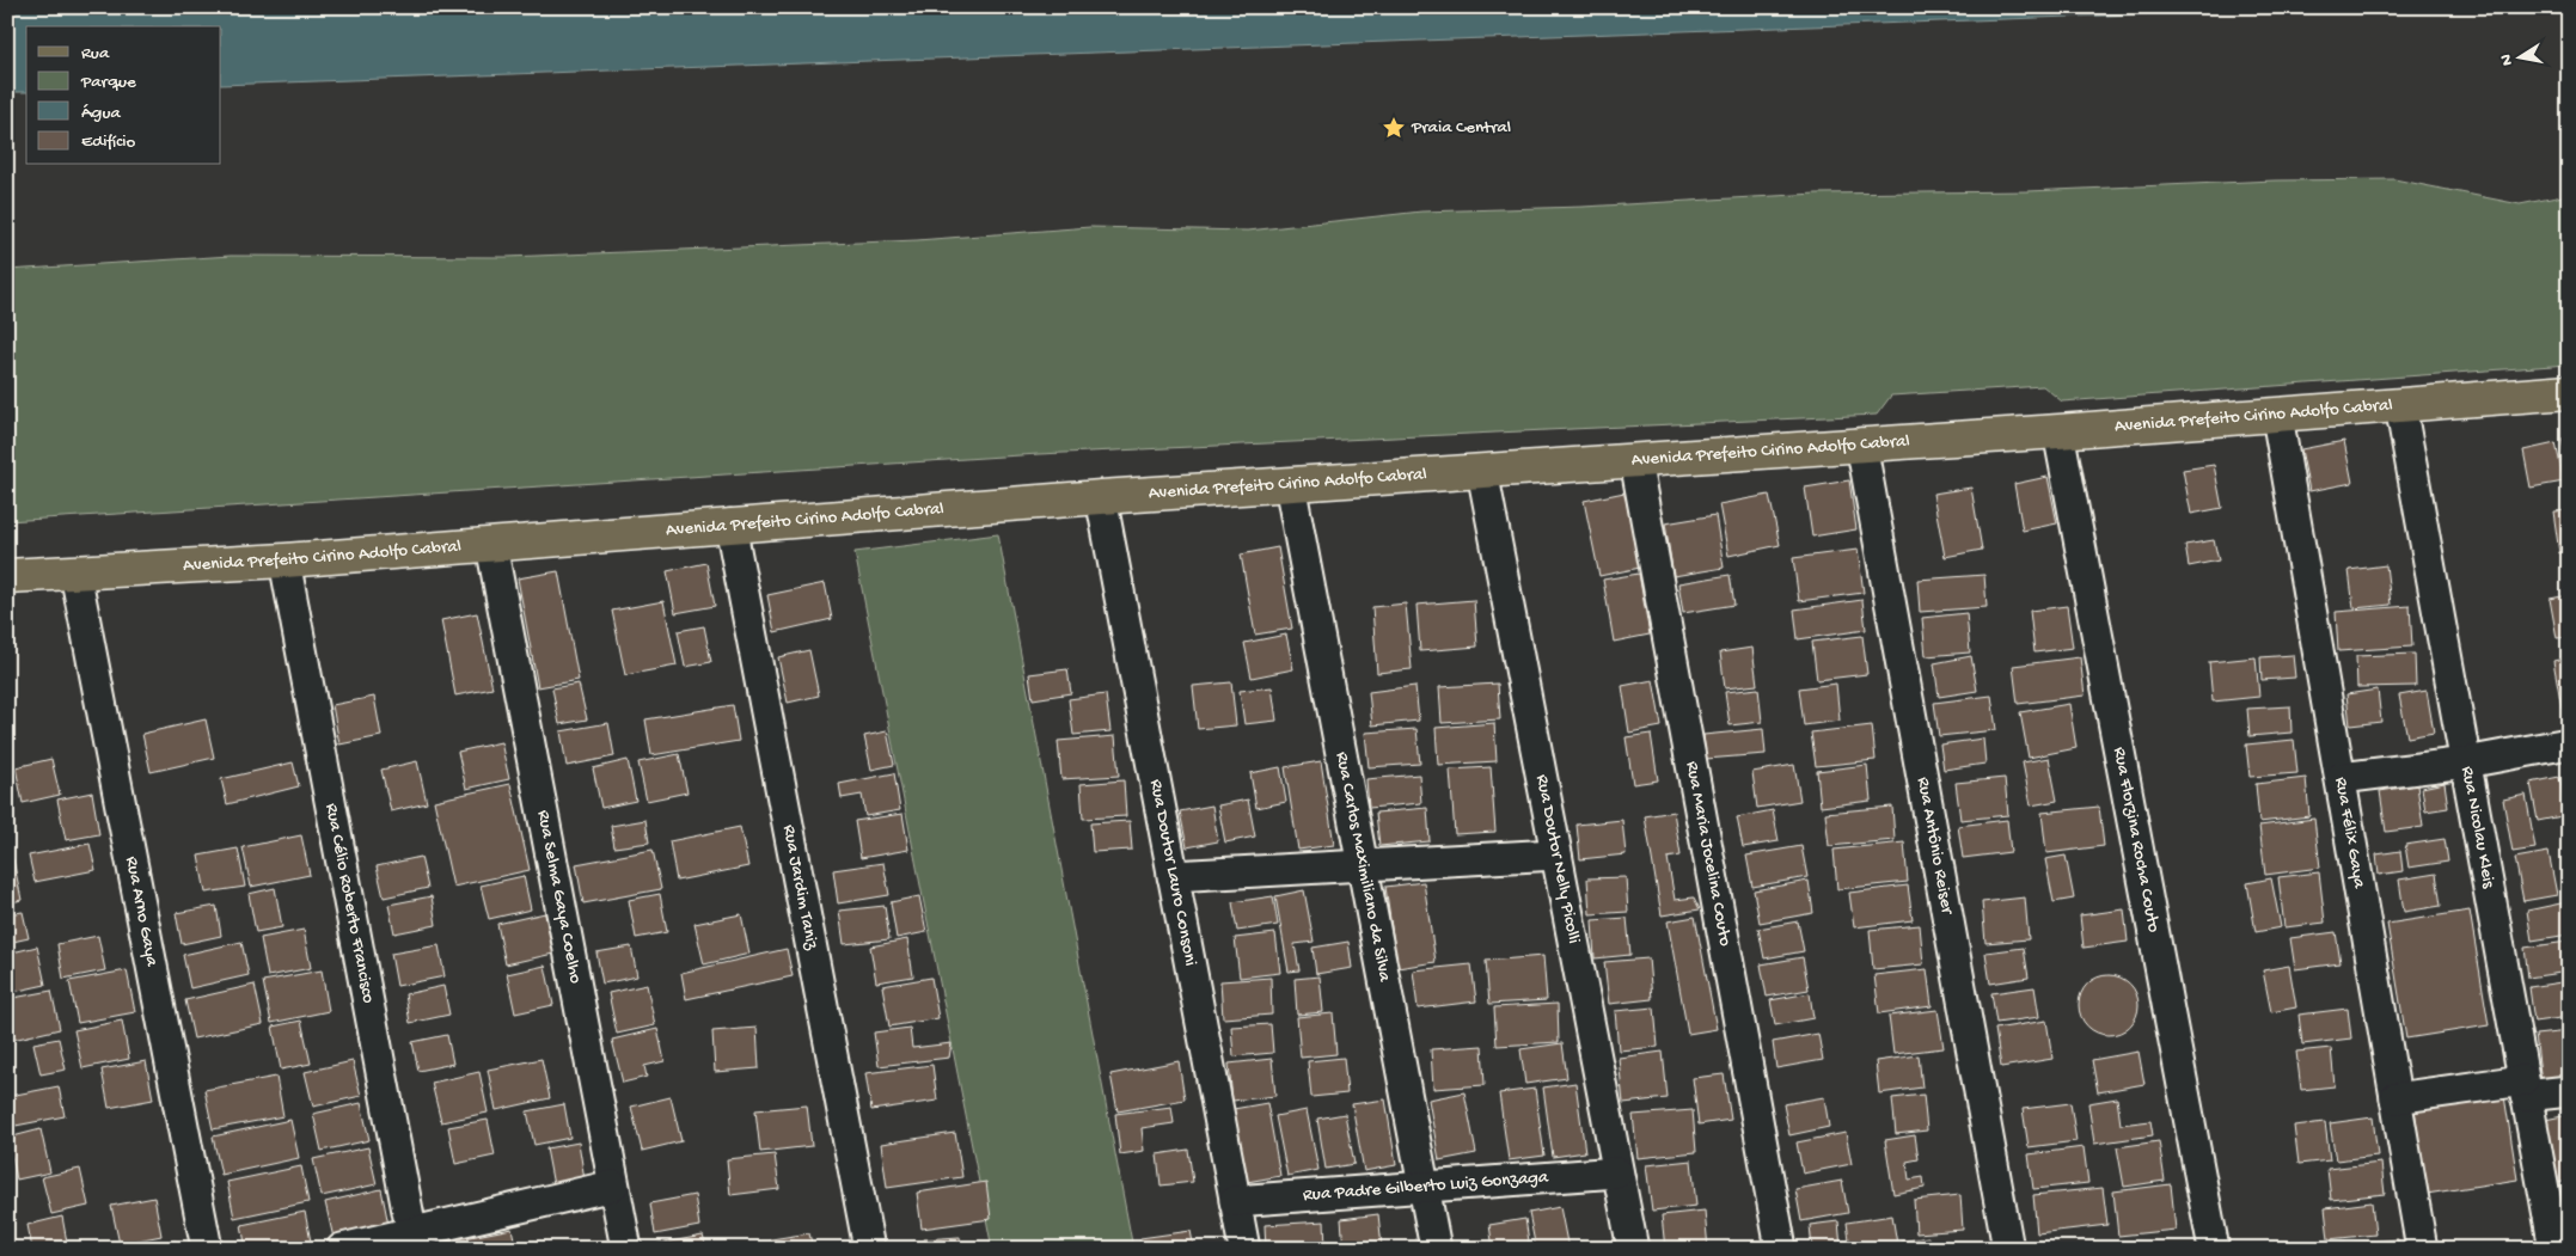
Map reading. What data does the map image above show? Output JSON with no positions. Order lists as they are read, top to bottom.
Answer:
{
  "streets": {
    "main road": ["Avenida Prefeito Cirino Adolfo Cabral"],
    "street": [
      "Rua Nicolau Kleis",
      "Rua Félix Gaya",
      "Rua Florzina Rocha Couto",
      "Rua Antônio Reiser",
      "Rua Maria Jocelina Couto",
      "Rua Doutor Nelly Picolli",
      "Rua Carlos Maximiliano da Silva",
      "Rua Doutor Lauro Consoni",
      "Rua Jardim Taniz",
      "Rua Selma Gaya Coelho",
      "Rua Célio Roberto Francisco",
      "Rua Arno Gaya",
      "Rua Padre Gilberto Luiz Gonzaga"
    ]
  },
  "crossings": [
    ["Avenida Prefeito Cirino Adolfo Cabral", "Rua Nicolau Kleis"],
    ["Avenida Prefeito Cirino Adolfo Cabral", "Rua Félix Gaya"],
    ["Avenida Prefeito Cirino Adolfo Cabral", "Rua Florzina Rocha Couto"],
    ["Avenida Prefeito Cirino Adolfo Cabral", "Rua Antônio Reiser"],
    ["Avenida Prefeito Cirino Adolfo Cabral", "Rua Maria Jocelina Couto"],
    ["Avenida Prefeito Cirino Adolfo Cabral", "Rua Doutor Nelly Picolli"],
    ["Avenida Prefeito Cirino Adolfo Cabral", "Rua Carlos Maximiliano da Silva"],
    ["Avenida Prefeito Cirino Adolfo Cabral", "Rua Doutor Lauro Consoni"],
    ["Avenida Prefeito Cirino Adolfo Cabral", "Rua Jardim Taniz"],
    ["Avenida Prefeito Cirino Adolfo Cabral", "Rua Selma Gaya Coelho"],
    ["Avenida Prefeito Cirino Adolfo Cabral", "Rua Célio Roberto Francisco"],
    ["Avenida Prefeito Cirino Adolfo Cabral", "Rua Arno Gaya"],
    ["Rua Doutor Nelly Picolli", "Rua Padre Gilberto Luiz Gonzaga"],
    ["Rua Carlos Maximiliano da Silva", "Rua Padre Gilberto Luiz Gonzaga"],
    ["Rua Doutor Lauro Consoni", "Rua Padre Gilberto Luiz Gonzaga"]
  ],
  "places": {
    "place": ["Praia Central"]
  },
  "legend": [
    "Rua",
    "Parque",
    "Água",
    "Edifício"
  ],
  "north": "left"
}
